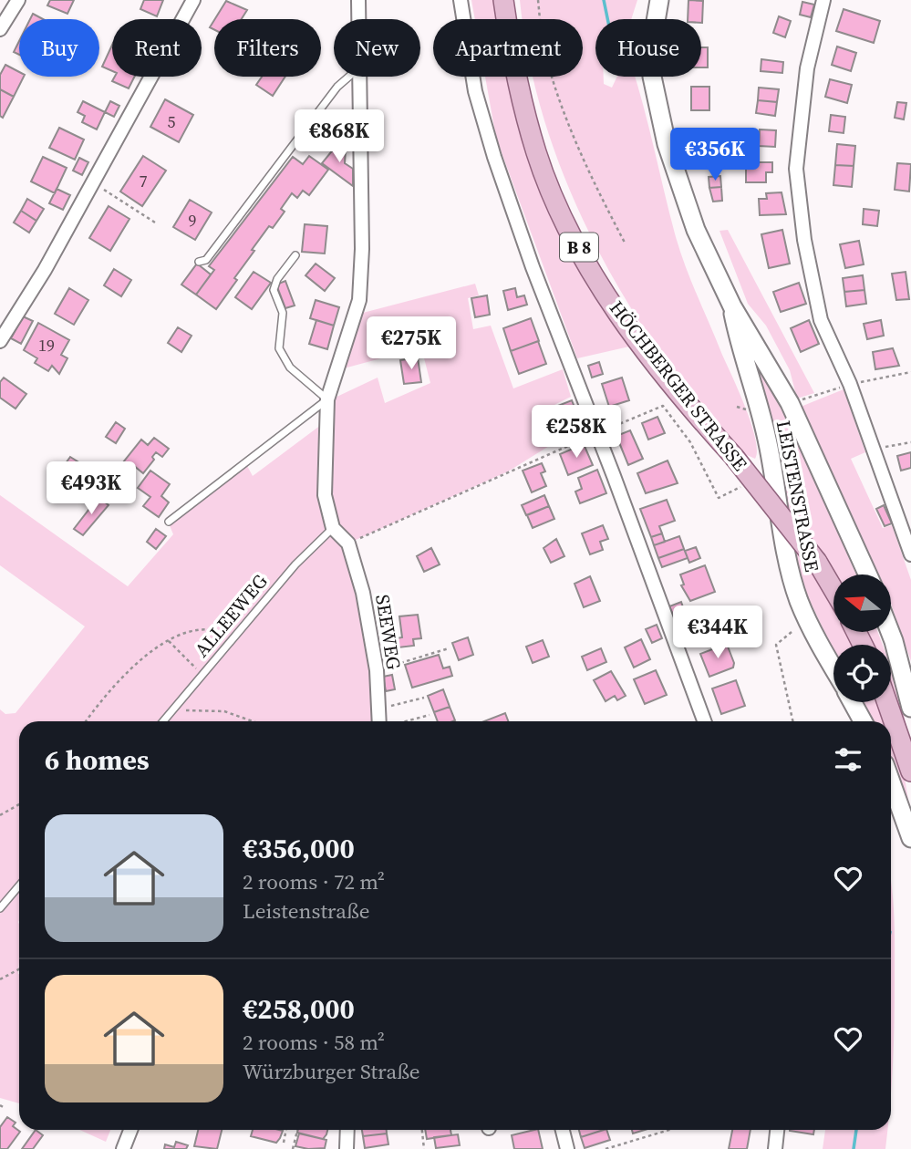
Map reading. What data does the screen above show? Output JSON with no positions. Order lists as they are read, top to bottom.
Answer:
{
  "streets": {
    "main road": ["B 8", "HÖCHBERGER STRASSE", "LEISTENSTRASSE"],
    "street": ["SEEWEG"],
    "lane": ["ALLEEWEG"]
  },
  "house_numbers": [
    "5",
    "7",
    "9",
    "19"
  ],
  "north": "left",
  "page": {
    "chip": [
      "Buy",
      "Rent",
      "Filters",
      "New",
      "Apartment",
      "House"
    ],
    "price": [
      "€868K",
      "€356K",
      "€275K",
      "€258K",
      "€493K",
      "€344K"
    ],
    "heading": "6 homes",
    "list": [
      {
        "name": "€356,000",
        "note": "2 rooms · 72 m² · Leistenstraße"
      },
      {
        "name": "€258,000",
        "note": "2 rooms · 58 m² · Würzburger Straße"
      }
    ]
  }
}
